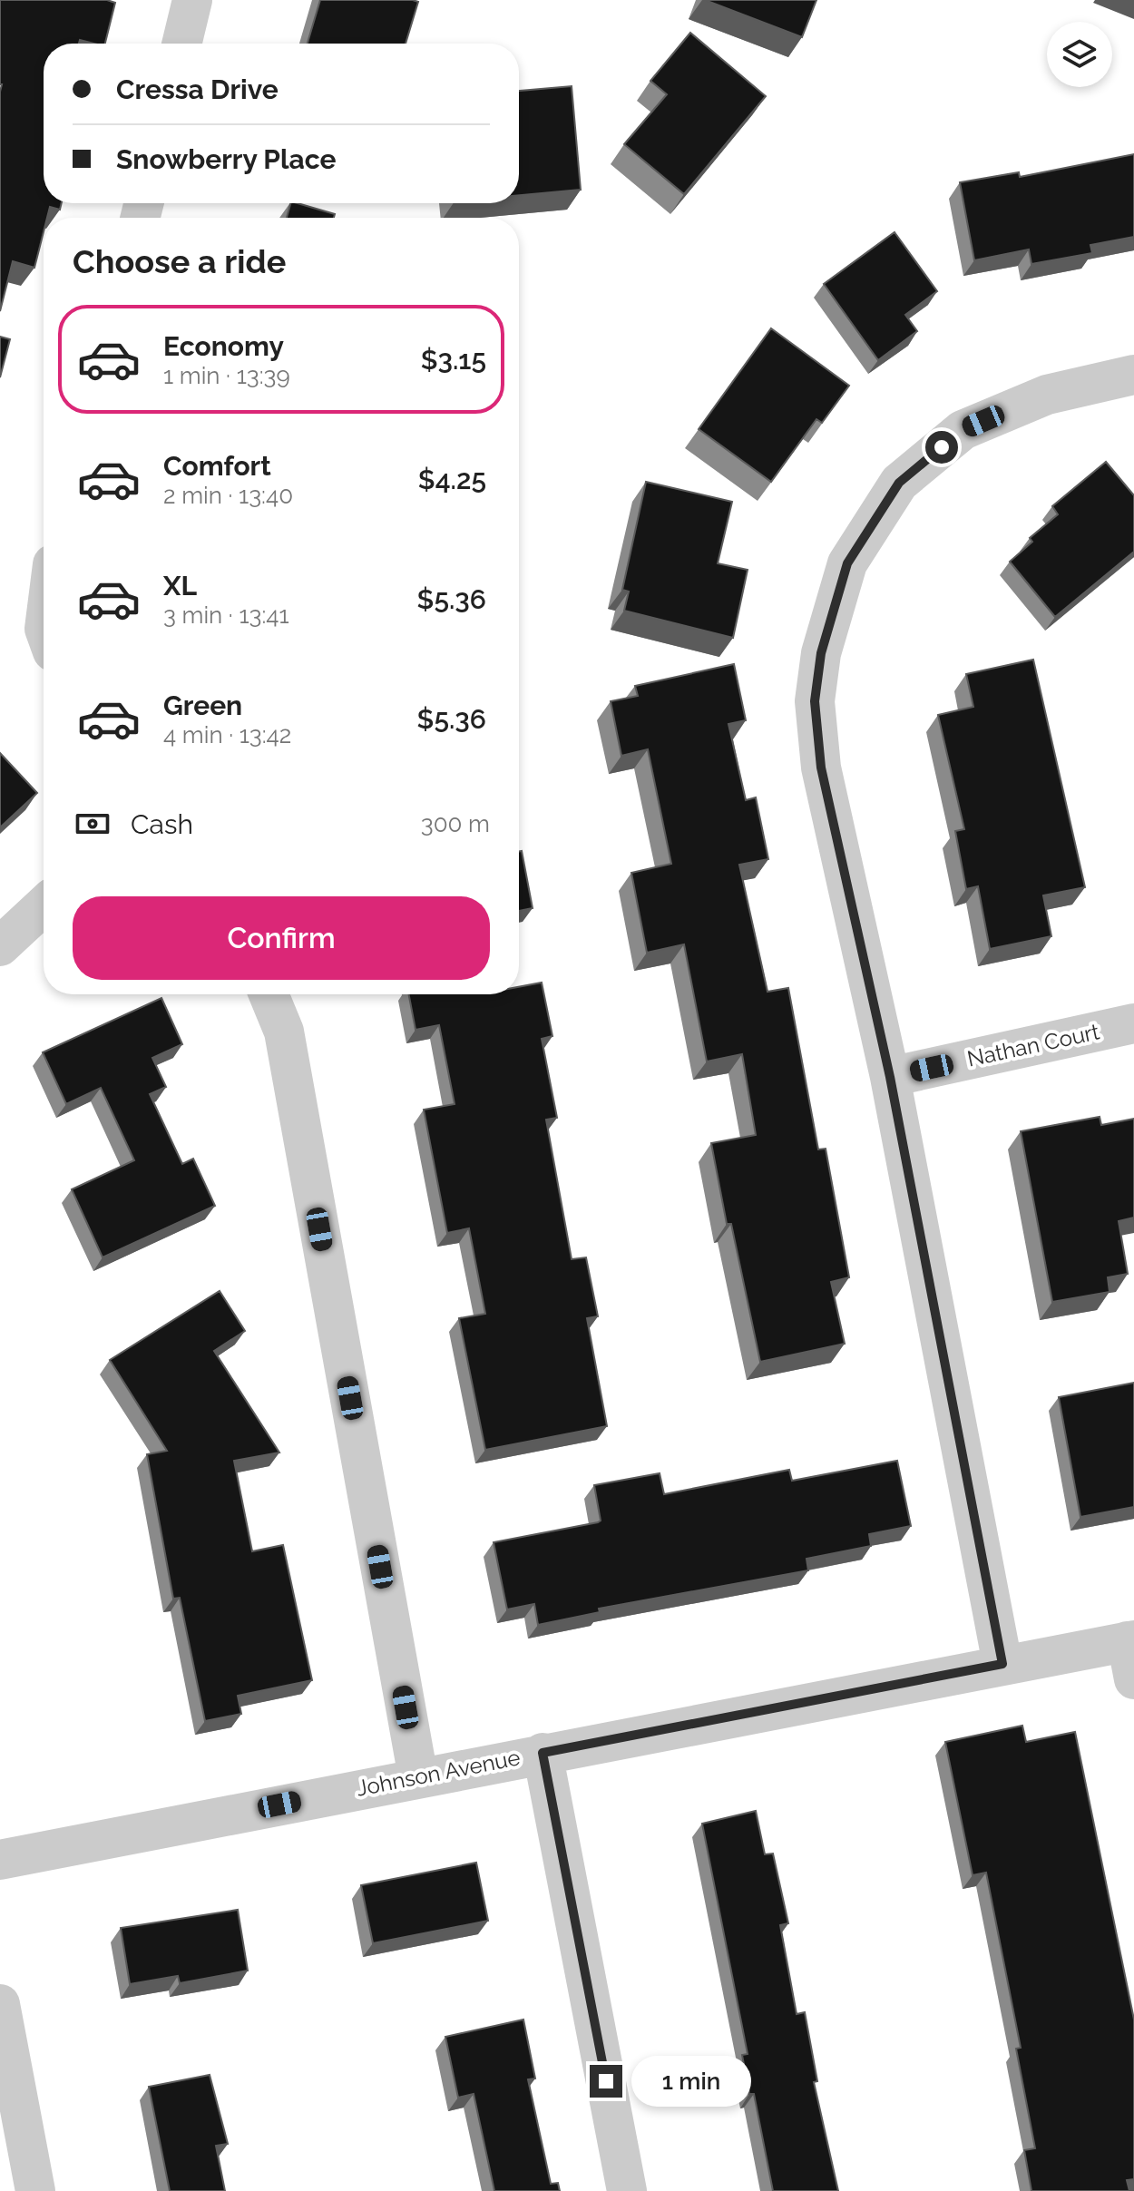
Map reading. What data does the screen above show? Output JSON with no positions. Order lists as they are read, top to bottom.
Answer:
{
  "streets": {
    "street": ["Nathan Court", "Johnson Avenue"]
  },
  "page": {
    "banner": ["Cressa Drive", "Snowberry Place"],
    "heading": "Choose a ride",
    "list": [
      {
        "name": "Economy",
        "note": "1 min · 13:39",
        "value": "$3.15"
      },
      {
        "name": "Comfort",
        "note": "2 min · 13:40",
        "value": "$4.25"
      },
      {
        "name": "XL",
        "note": "3 min · 13:41",
        "value": "$5.36"
      },
      {
        "name": "Green",
        "note": "4 min · 13:42",
        "value": "$5.36"
      }
    ],
    "pay": ["Cash", "300 m"],
    "buttons": "Confirm",
    "bubble": "1 min"
  }
}
